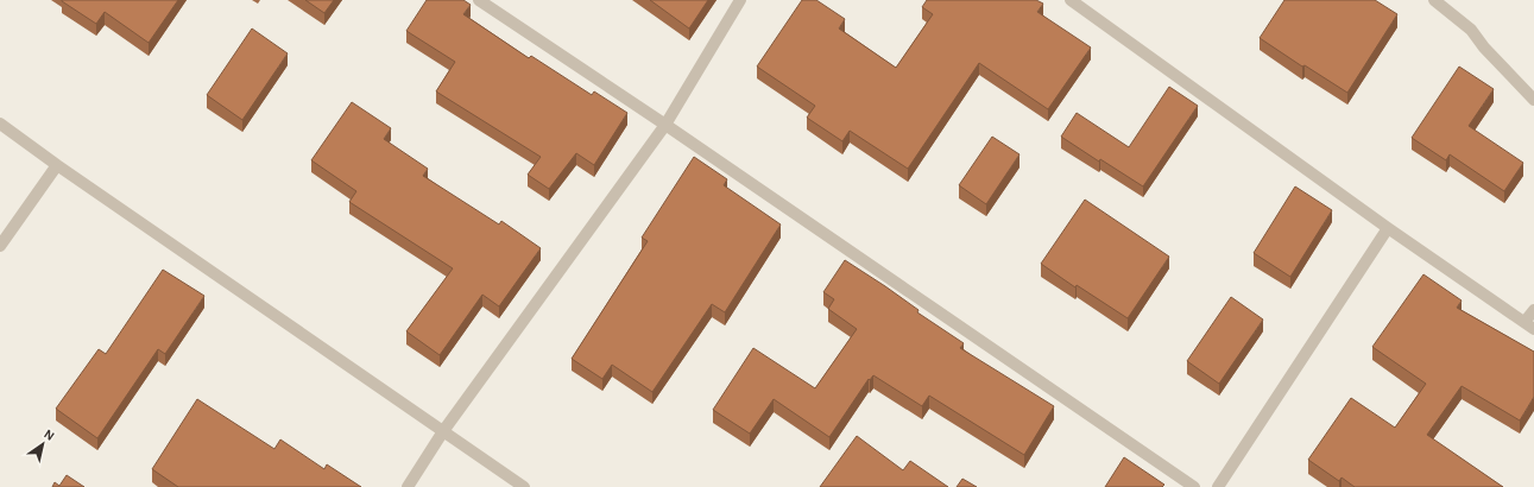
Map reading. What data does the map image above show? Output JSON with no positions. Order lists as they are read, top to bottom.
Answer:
{
  "north": "top right"
}
